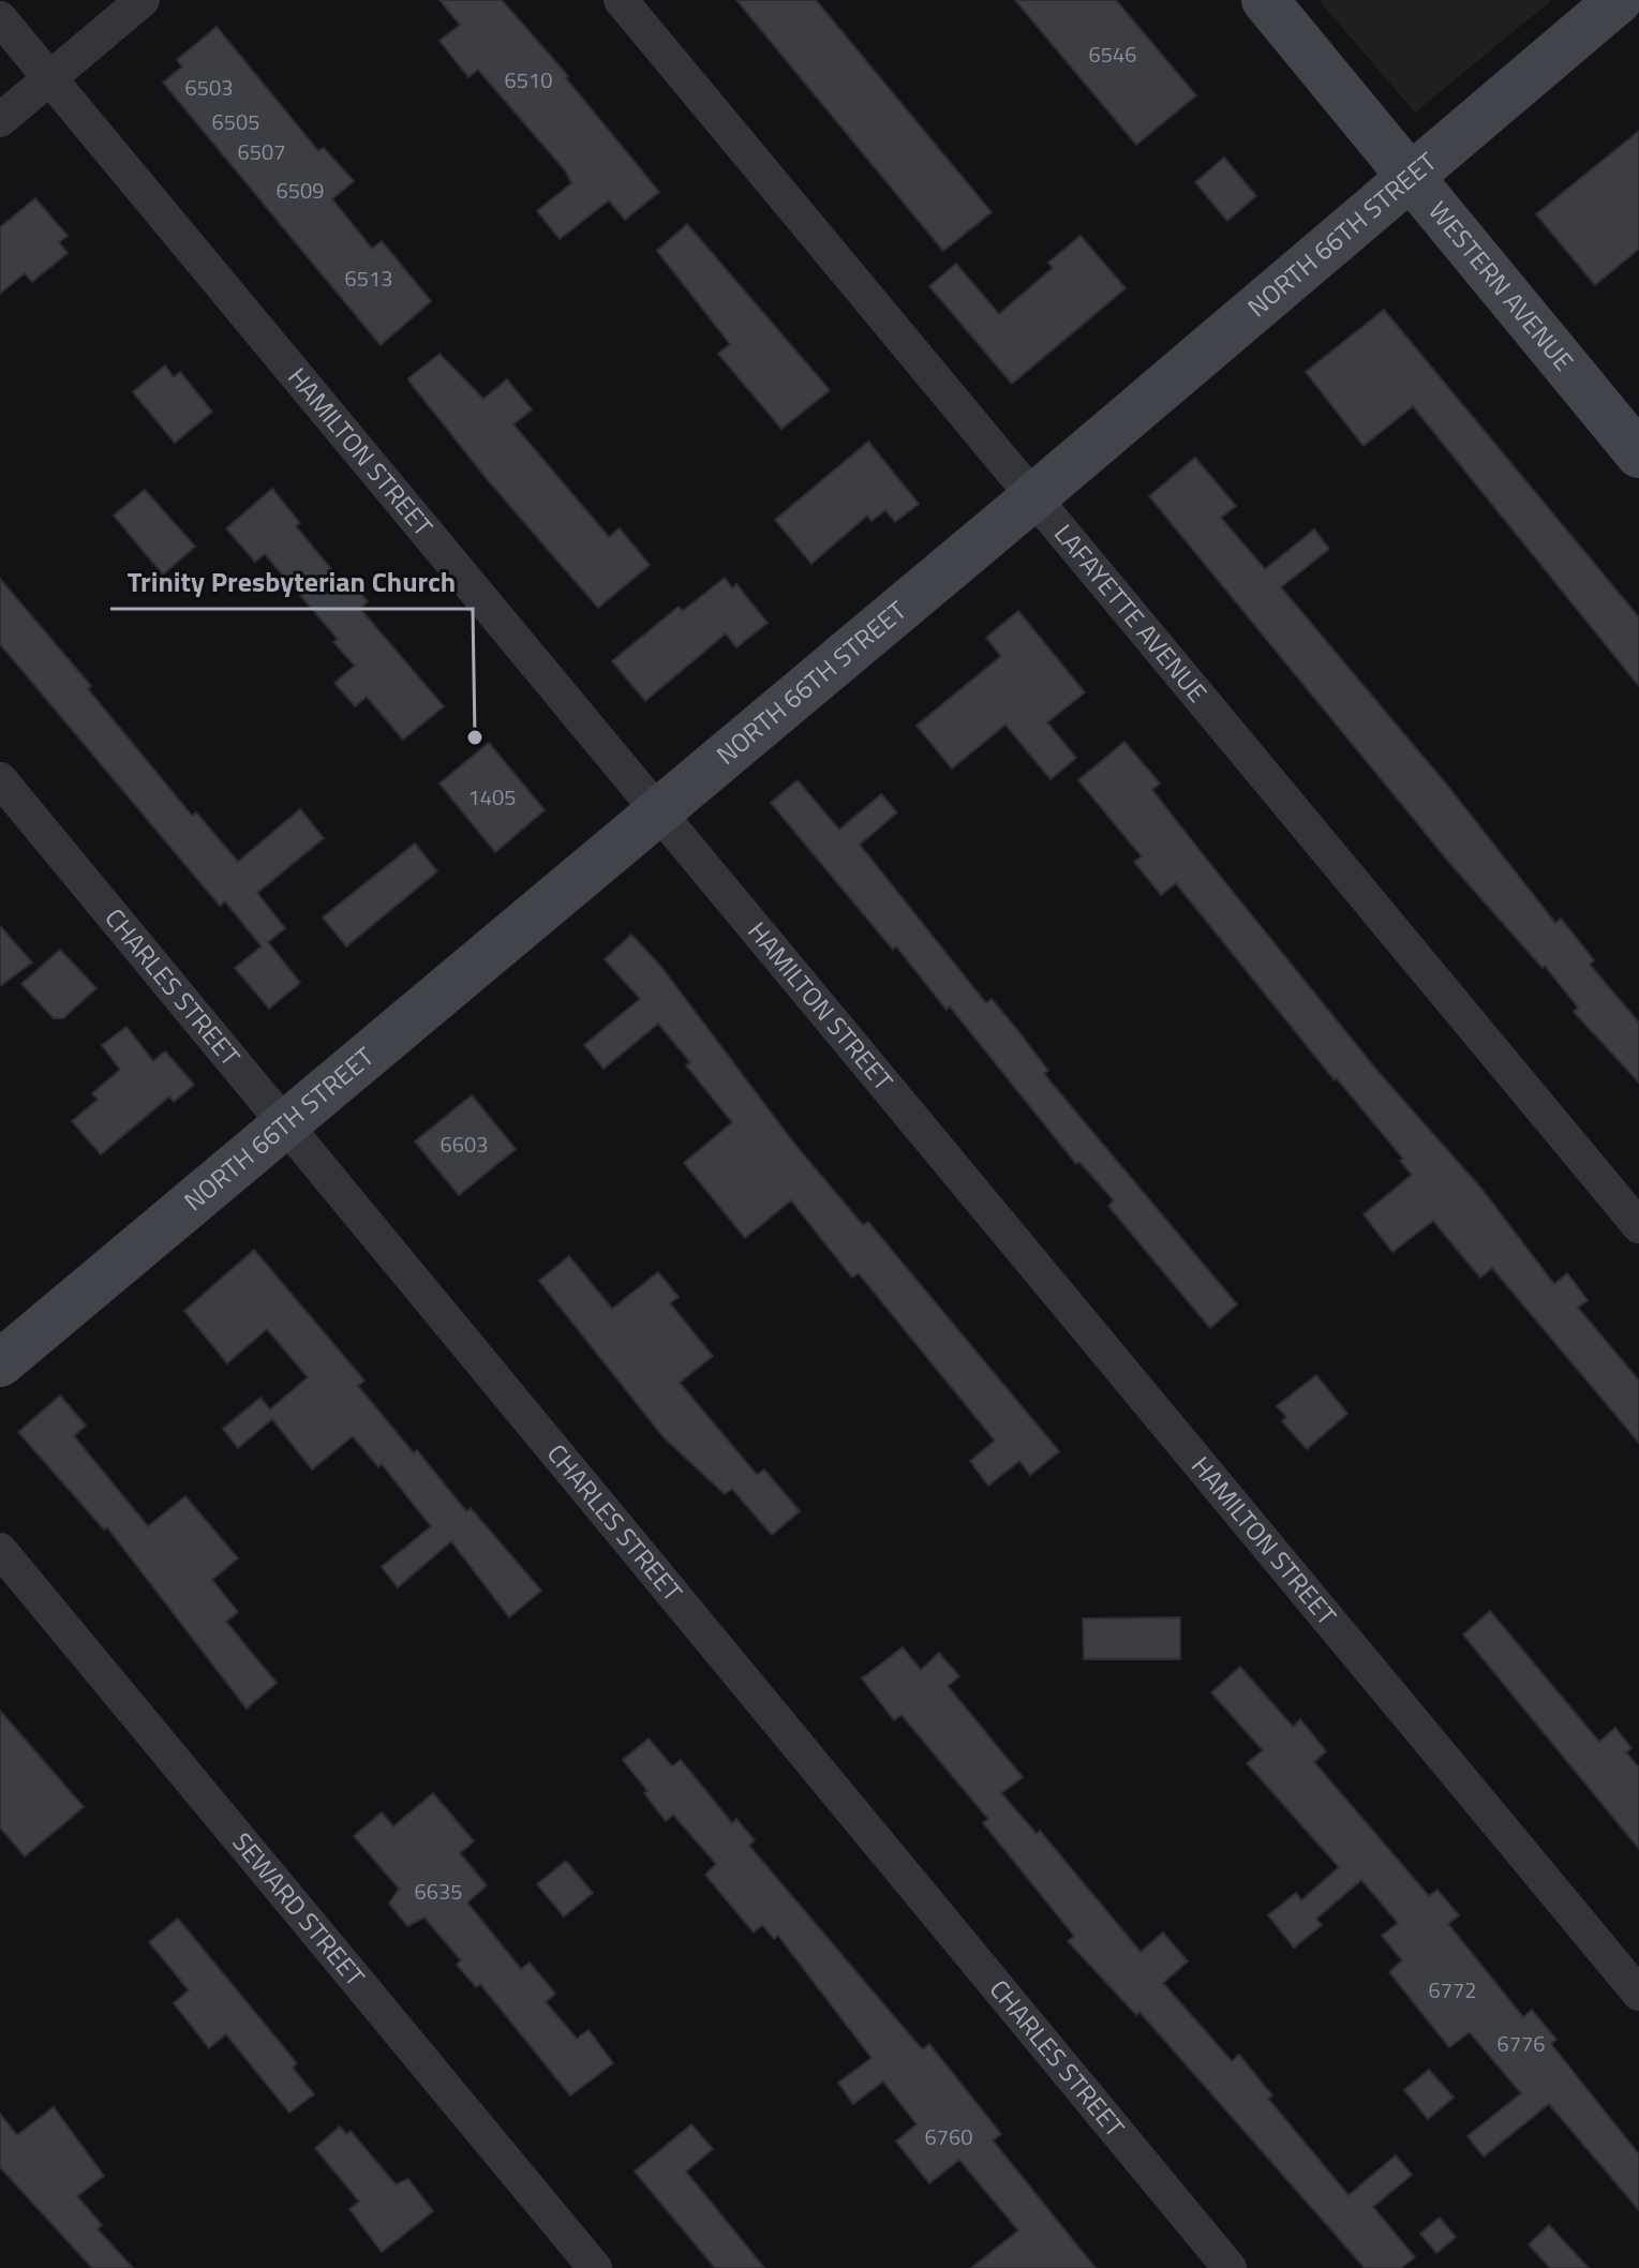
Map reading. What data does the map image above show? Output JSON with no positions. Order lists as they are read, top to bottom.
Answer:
{
  "streets": {
    "street": [
      "NORTH 66TH STREET",
      "WESTERN AVENUE",
      "HAMILTON STREET",
      "LAFAYETTE AVENUE",
      "CHARLES STREET",
      "SEWARD STREET"
    ]
  },
  "crossings": [
    ["NORTH 66TH STREET", "WESTERN AVENUE"],
    ["NORTH 66TH STREET", "HAMILTON STREET"],
    ["NORTH 66TH STREET", "LAFAYETTE AVENUE"],
    ["NORTH 66TH STREET", "CHARLES STREET"]
  ],
  "places": ["Trinity Presbyterian Church"],
  "house_numbers": [
    "6546",
    "6510",
    "6503",
    "6505",
    "6507",
    "6509",
    "6513",
    "1405",
    "6603",
    "6635",
    "6772",
    "6776",
    "6760"
  ]
}
